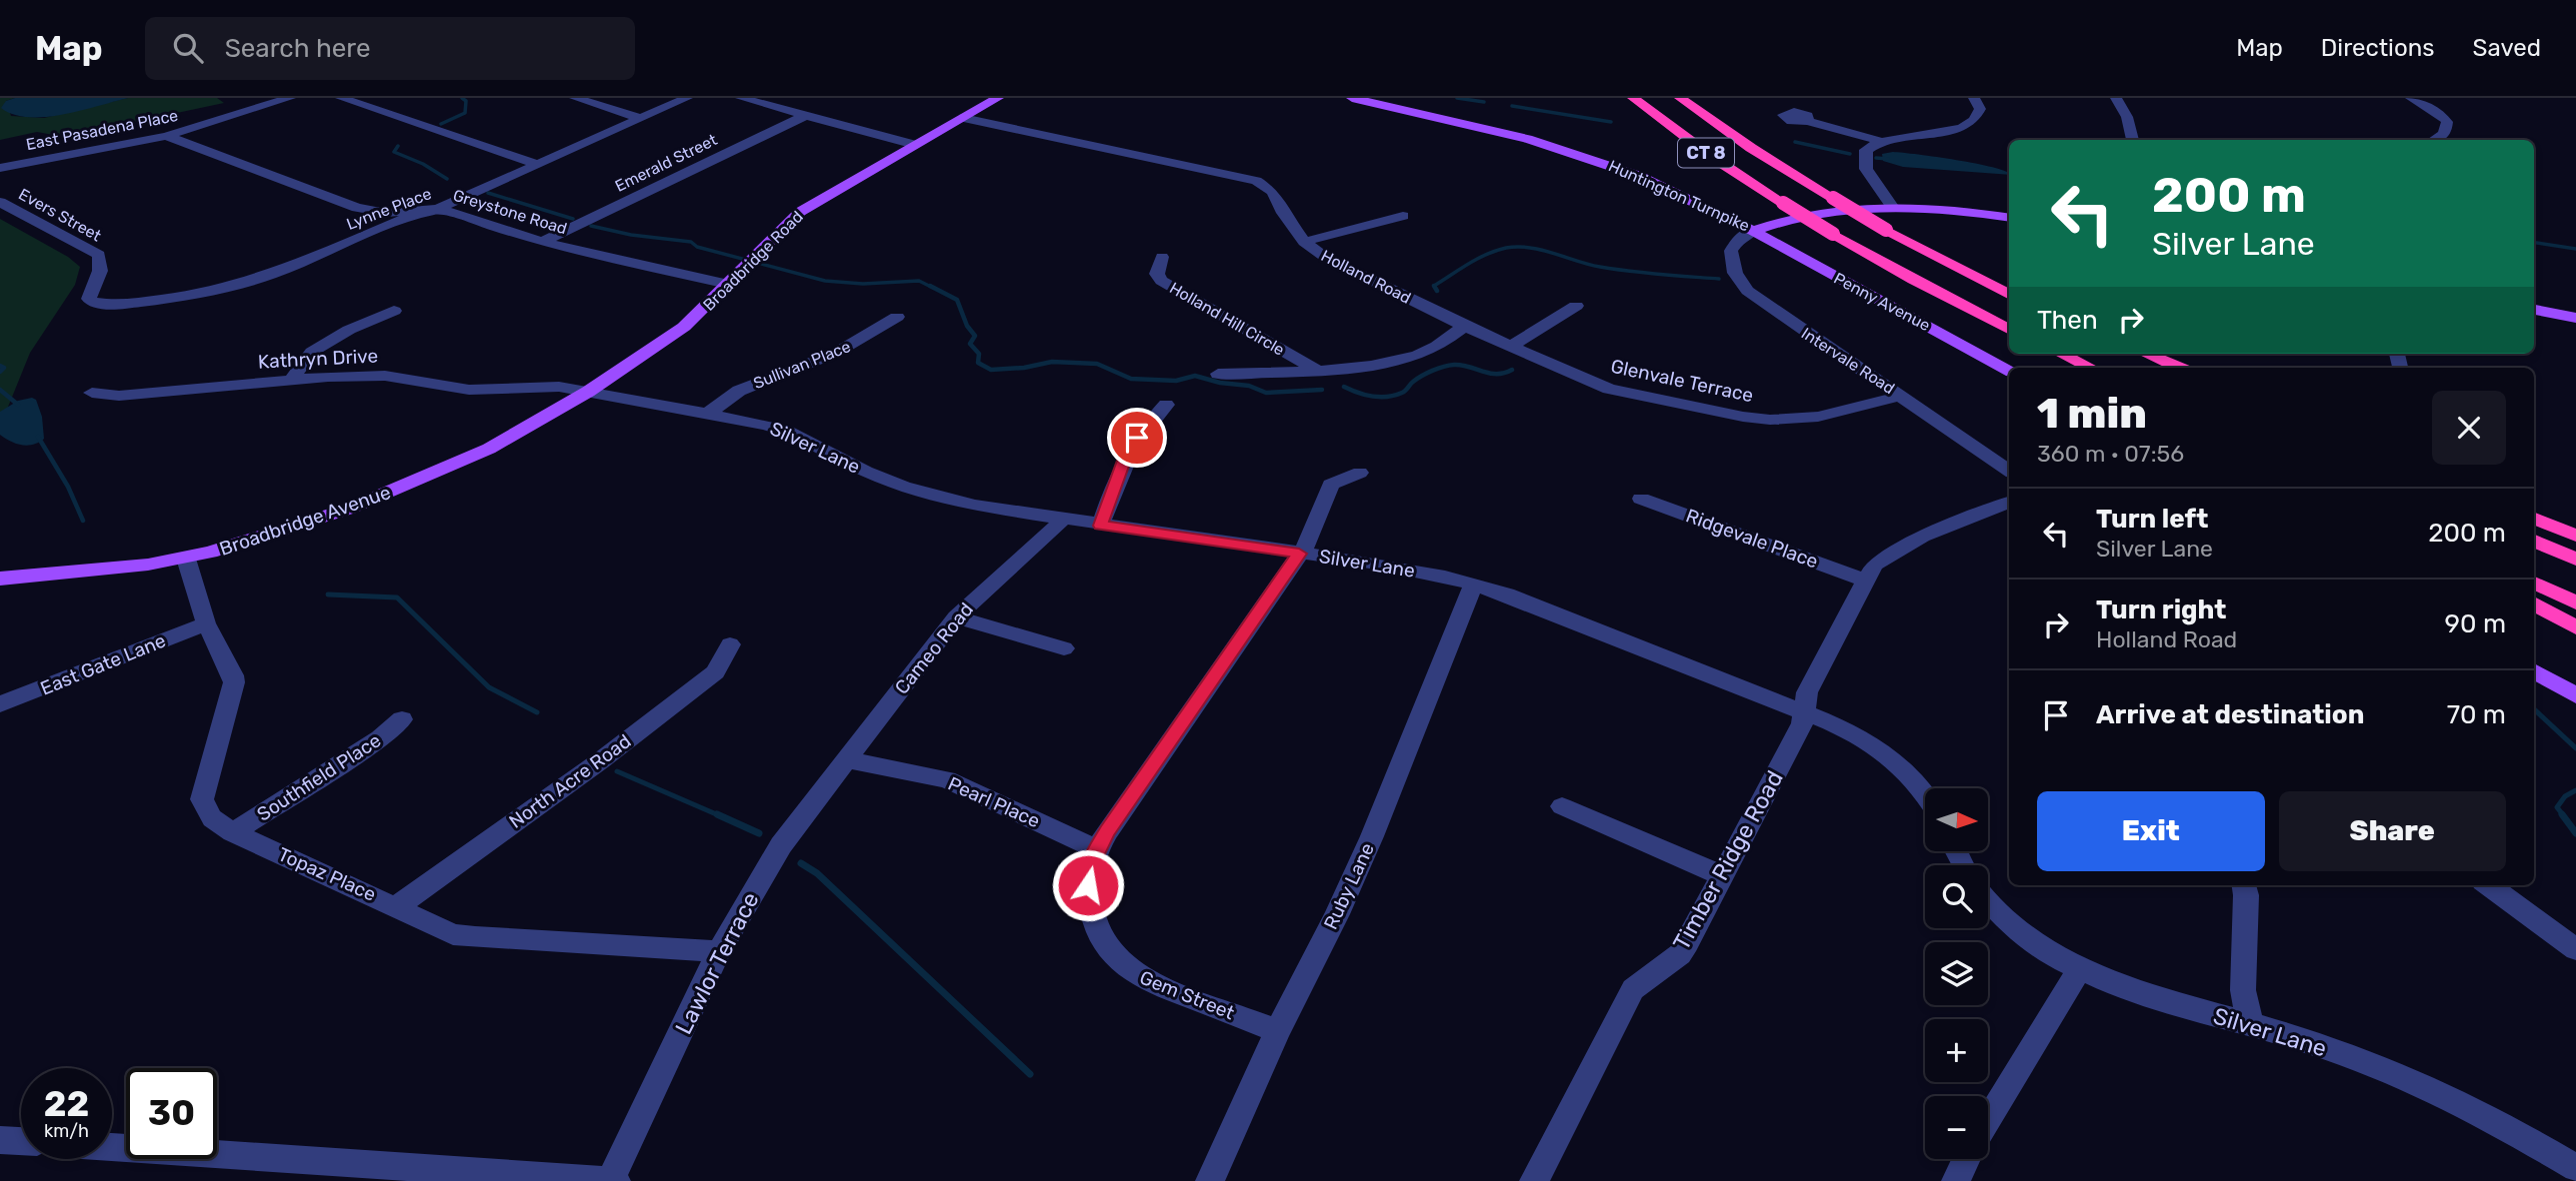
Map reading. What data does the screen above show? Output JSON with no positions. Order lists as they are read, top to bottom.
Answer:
{
  "streets": {
    "highway": ["CT 8"],
    "main road": [
      "Huntington Turnpike",
      "Broadbridge Road",
      "Penny Avenue",
      "Broadbridge Avenue"
    ],
    "street": [
      "East Pasadena Place",
      "Emerald Street",
      "Lynne Place",
      "Greystone Road",
      "Evers Street",
      "Holland Road",
      "Holland Hill Circle",
      "Kathryn Drive",
      "Intervale Road",
      "Sullivan Place",
      "Glenvale Terrace",
      "Silver Lane",
      "Ridgevale Place",
      "Cameo Road",
      "East Gate Lane",
      "Southfield Place",
      "North Acre Road",
      "Pearl Place",
      "Timber Ridge Road",
      "Topaz Place",
      "Ruby Lane",
      "Lawlor Terrace",
      "Gem Street"
    ]
  },
  "crossings": [
    ["East Pasadena Place", "Greystone Road"],
    ["Emerald Street", "Greystone Road"],
    ["Huntington Turnpike", "Penny Avenue"],
    ["Huntington Turnpike", "Intervale Road"],
    ["Lynne Place", "Greystone Road"],
    ["Lynne Place", "Evers Street"],
    ["Greystone Road", "Broadbridge Road"],
    ["Broadbridge Road", "Holland Road"],
    ["Broadbridge Road", "Kathryn Drive"],
    ["Broadbridge Road", "Silver Lane"],
    ["Broadbridge Road", "Broadbridge Avenue"],
    ["Holland Road", "Glenvale Terrace"],
    ["Penny Avenue", "Intervale Road"],
    ["Kathryn Drive", "Silver Lane"],
    ["Kathryn Drive", "Broadbridge Avenue"],
    ["Intervale Road", "Glenvale Terrace"],
    ["Sullivan Place", "Silver Lane"],
    ["Silver Lane", "Broadbridge Avenue"],
    ["Silver Lane", "Cameo Road"],
    ["Silver Lane", "Timber Ridge Road"],
    ["Silver Lane", "Ruby Lane"],
    ["Silver Lane", "Gem Street"],
    ["Broadbridge Avenue", "Topaz Place"],
    ["Ridgevale Place", "Timber Ridge Road"],
    ["Cameo Road", "Pearl Place"],
    ["Cameo Road", "Lawlor Terrace"],
    ["East Gate Lane", "Topaz Place"],
    ["Southfield Place", "Topaz Place"],
    ["North Acre Road", "Topaz Place"],
    ["Pearl Place", "Lawlor Terrace"],
    ["Pearl Place", "Gem Street"],
    ["Topaz Place", "Lawlor Terrace"],
    ["Ruby Lane", "Gem Street"]
  ],
  "north": "right",
  "page": {
    "header": "Map",
    "search": "Search here",
    "nav": ["Map", "Directions", "Saved"],
    "turn": ["200 m", "Silver Lane"],
    "then": "Then",
    "heading": ["1 min", "360 m · 07:56"],
    "list": [
      {
        "name": "Turn left",
        "note": "Silver Lane",
        "value": "200 m"
      },
      {
        "name": "Turn right",
        "note": "Holland Road",
        "value": "90 m"
      },
      {
        "name": "Arrive at destination",
        "value": "70 m"
      }
    ],
    "buttons": ["Exit", "Share"],
    "map_buttons": ["+", "−"],
    "speed": "22 km/h",
    "limit": "30"
  }
}
